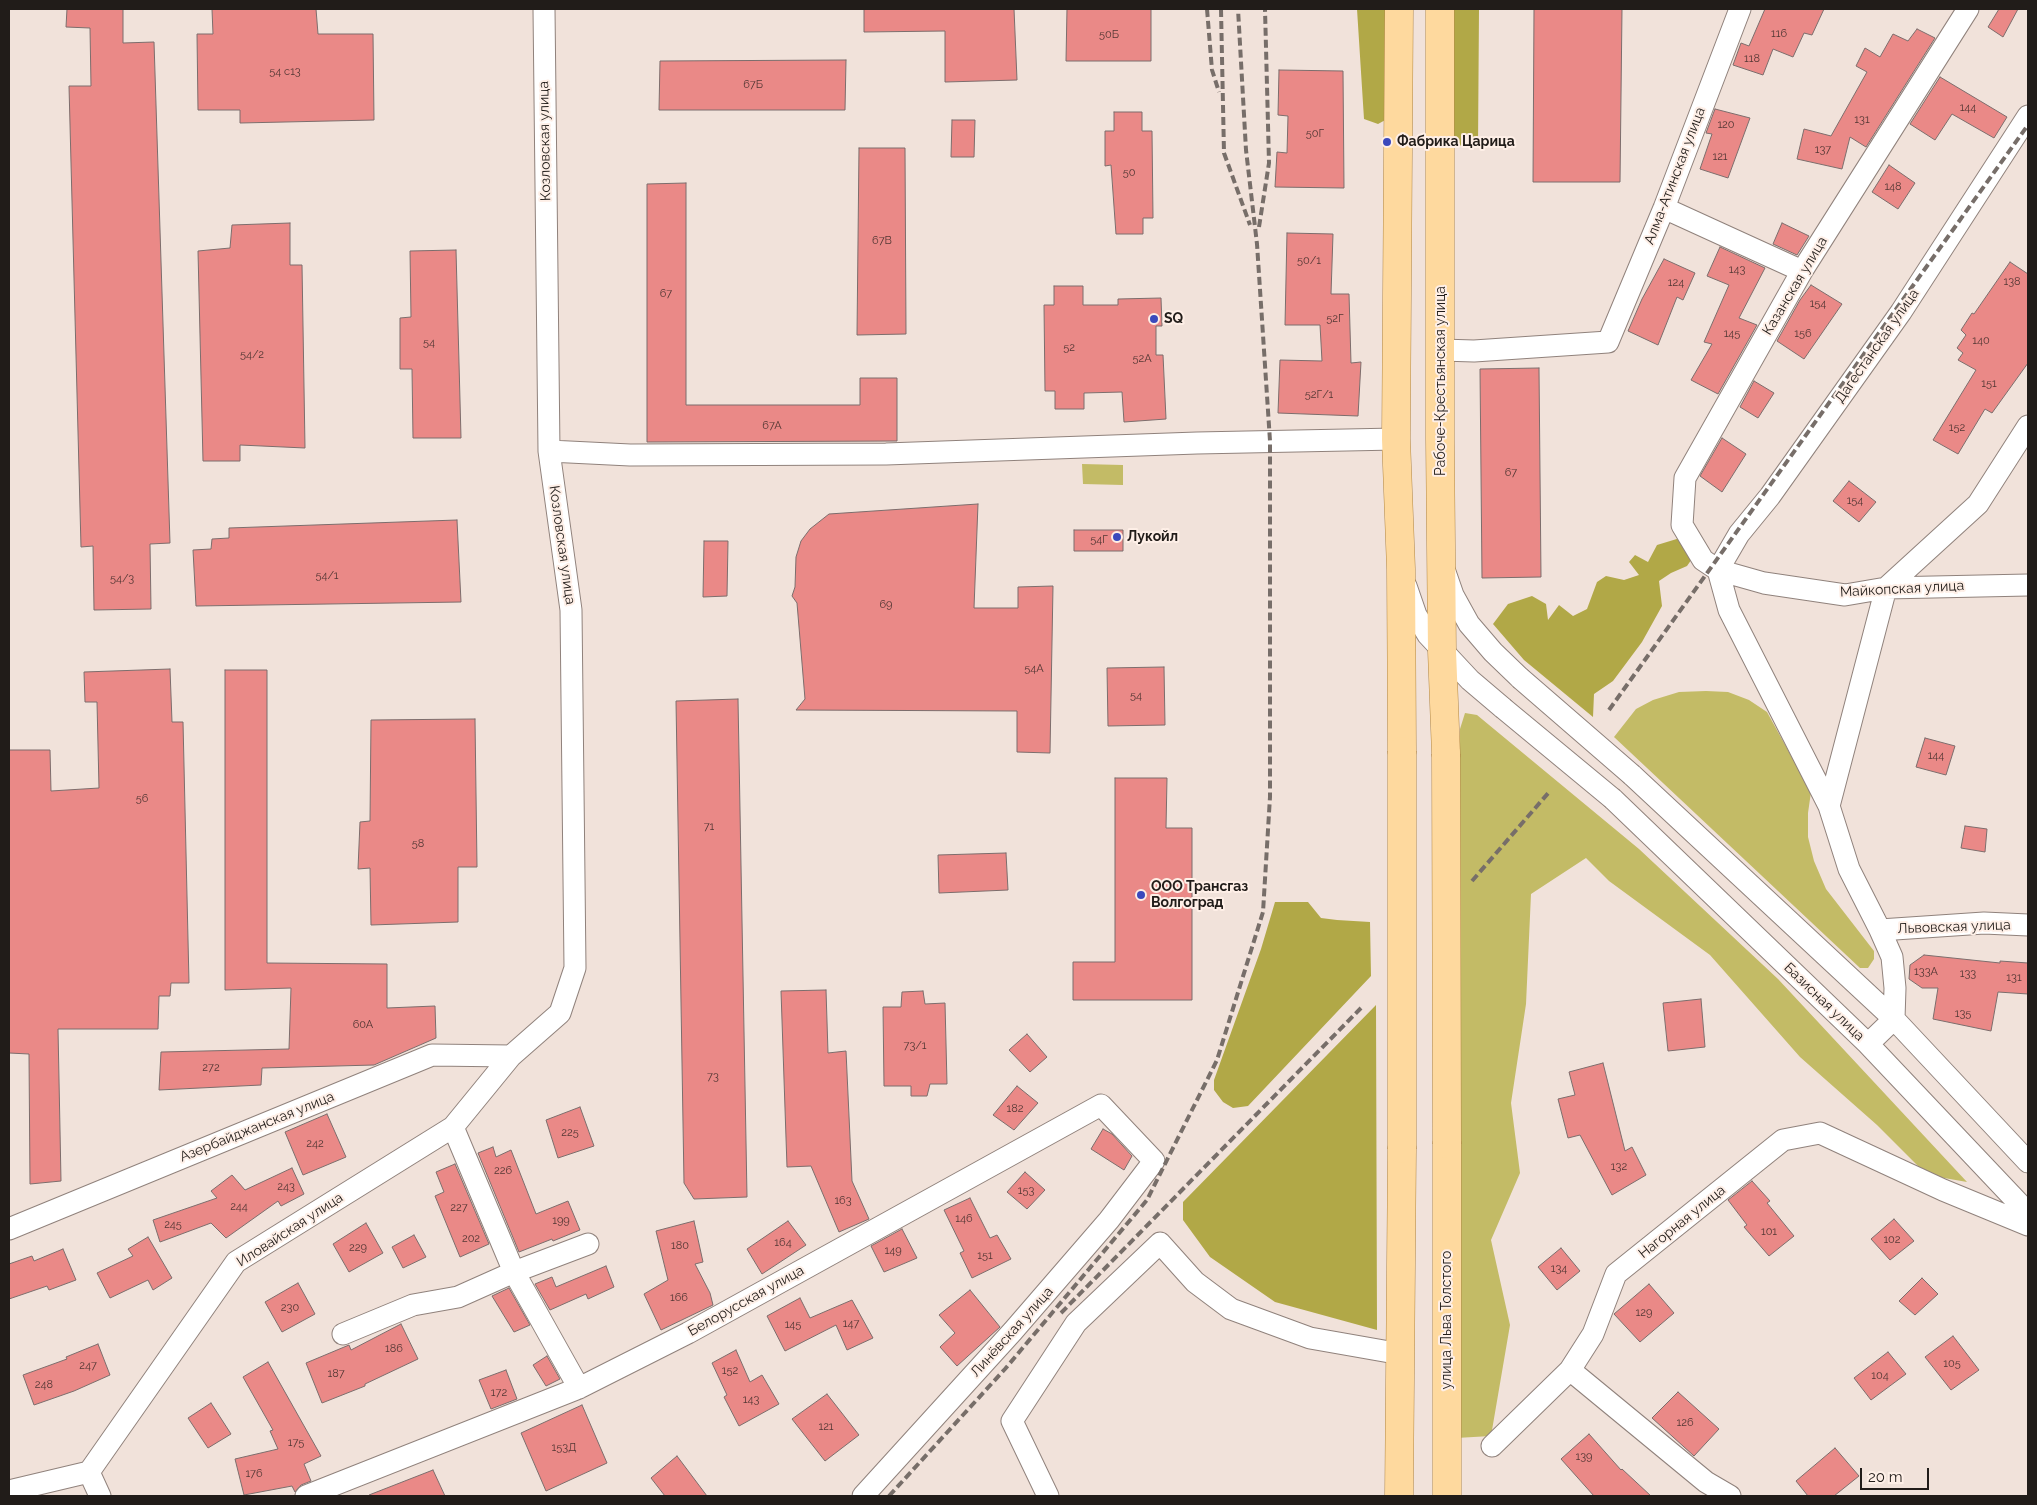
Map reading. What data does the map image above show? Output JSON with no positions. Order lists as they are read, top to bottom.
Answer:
{
  "streets": {
    "main road": ["Рабоче-Крестьянская улица", "улица Льва Толстого"],
    "street": [
      "Козловская улица",
      "Алма-Атинская улица",
      "Казанская улица",
      "Дагестанская улица",
      "Майкопская улица",
      "Львовская улица",
      "Базисная улица",
      "Азербайджанская улица",
      "Нагорная улица",
      "Иловайская улица",
      "Белорусская улица",
      "Линёвская улица"
    ]
  },
  "crossings": [
    ["Козловская улица", "Азербайджанская улица"],
    ["Козловская улица", "Иловайская улица"],
    ["Алма-Атинская улица", "Рабоче-Крестьянская улица"],
    ["Казанская улица", "Дагестанская улица"],
    ["Казанская улица", "Майкопская улица"],
    ["Дагестанская улица", "Майкопская улица"],
    ["Рабоче-Крестьянская улица", "Базисная улица"],
    ["Рабоче-Крестьянская улица", "улица Льва Толстого"],
    ["Азербайджанская улица", "Иловайская улица"],
    ["Белорусская улица", "Линёвская улица"]
  ],
  "places": [
    "Фабрика Царица",
    "SQ",
    "Лукойл",
    "ООО Трансгаз Волгоград"
  ],
  "house_numbers": [
    "116",
    "50Б",
    "118",
    "54 с13",
    "67Б",
    "144",
    "131",
    "120",
    "50Г",
    "137",
    "121",
    "50",
    "148",
    "67В",
    "50/1",
    "143",
    "138",
    "124",
    "67",
    "154",
    "52Г",
    "145",
    "156",
    "140",
    "54",
    "52",
    "54/2",
    "52А",
    "151",
    "52Г/1",
    "67А",
    "152",
    "67",
    "154",
    "54Г",
    "54/1",
    "54/3",
    "69",
    "54А",
    "54",
    "144",
    "56",
    "71",
    "58",
    "133А",
    "133",
    "131",
    "135",
    "60А",
    "73/1",
    "272",
    "73",
    "182",
    "225",
    "242",
    "132",
    "226",
    "243",
    "153",
    "163",
    "244",
    "227",
    "146",
    "199",
    "245",
    "101",
    "202",
    "102",
    "164",
    "180",
    "229",
    "149",
    "151",
    "134",
    "166",
    "230",
    "129",
    "147",
    "145",
    "186",
    "105",
    "247",
    "152",
    "187",
    "104",
    "248",
    "172",
    "143",
    "126",
    "121",
    "175",
    "153Д",
    "139",
    "176"
  ],
  "scale_bar": "20 m"
}
